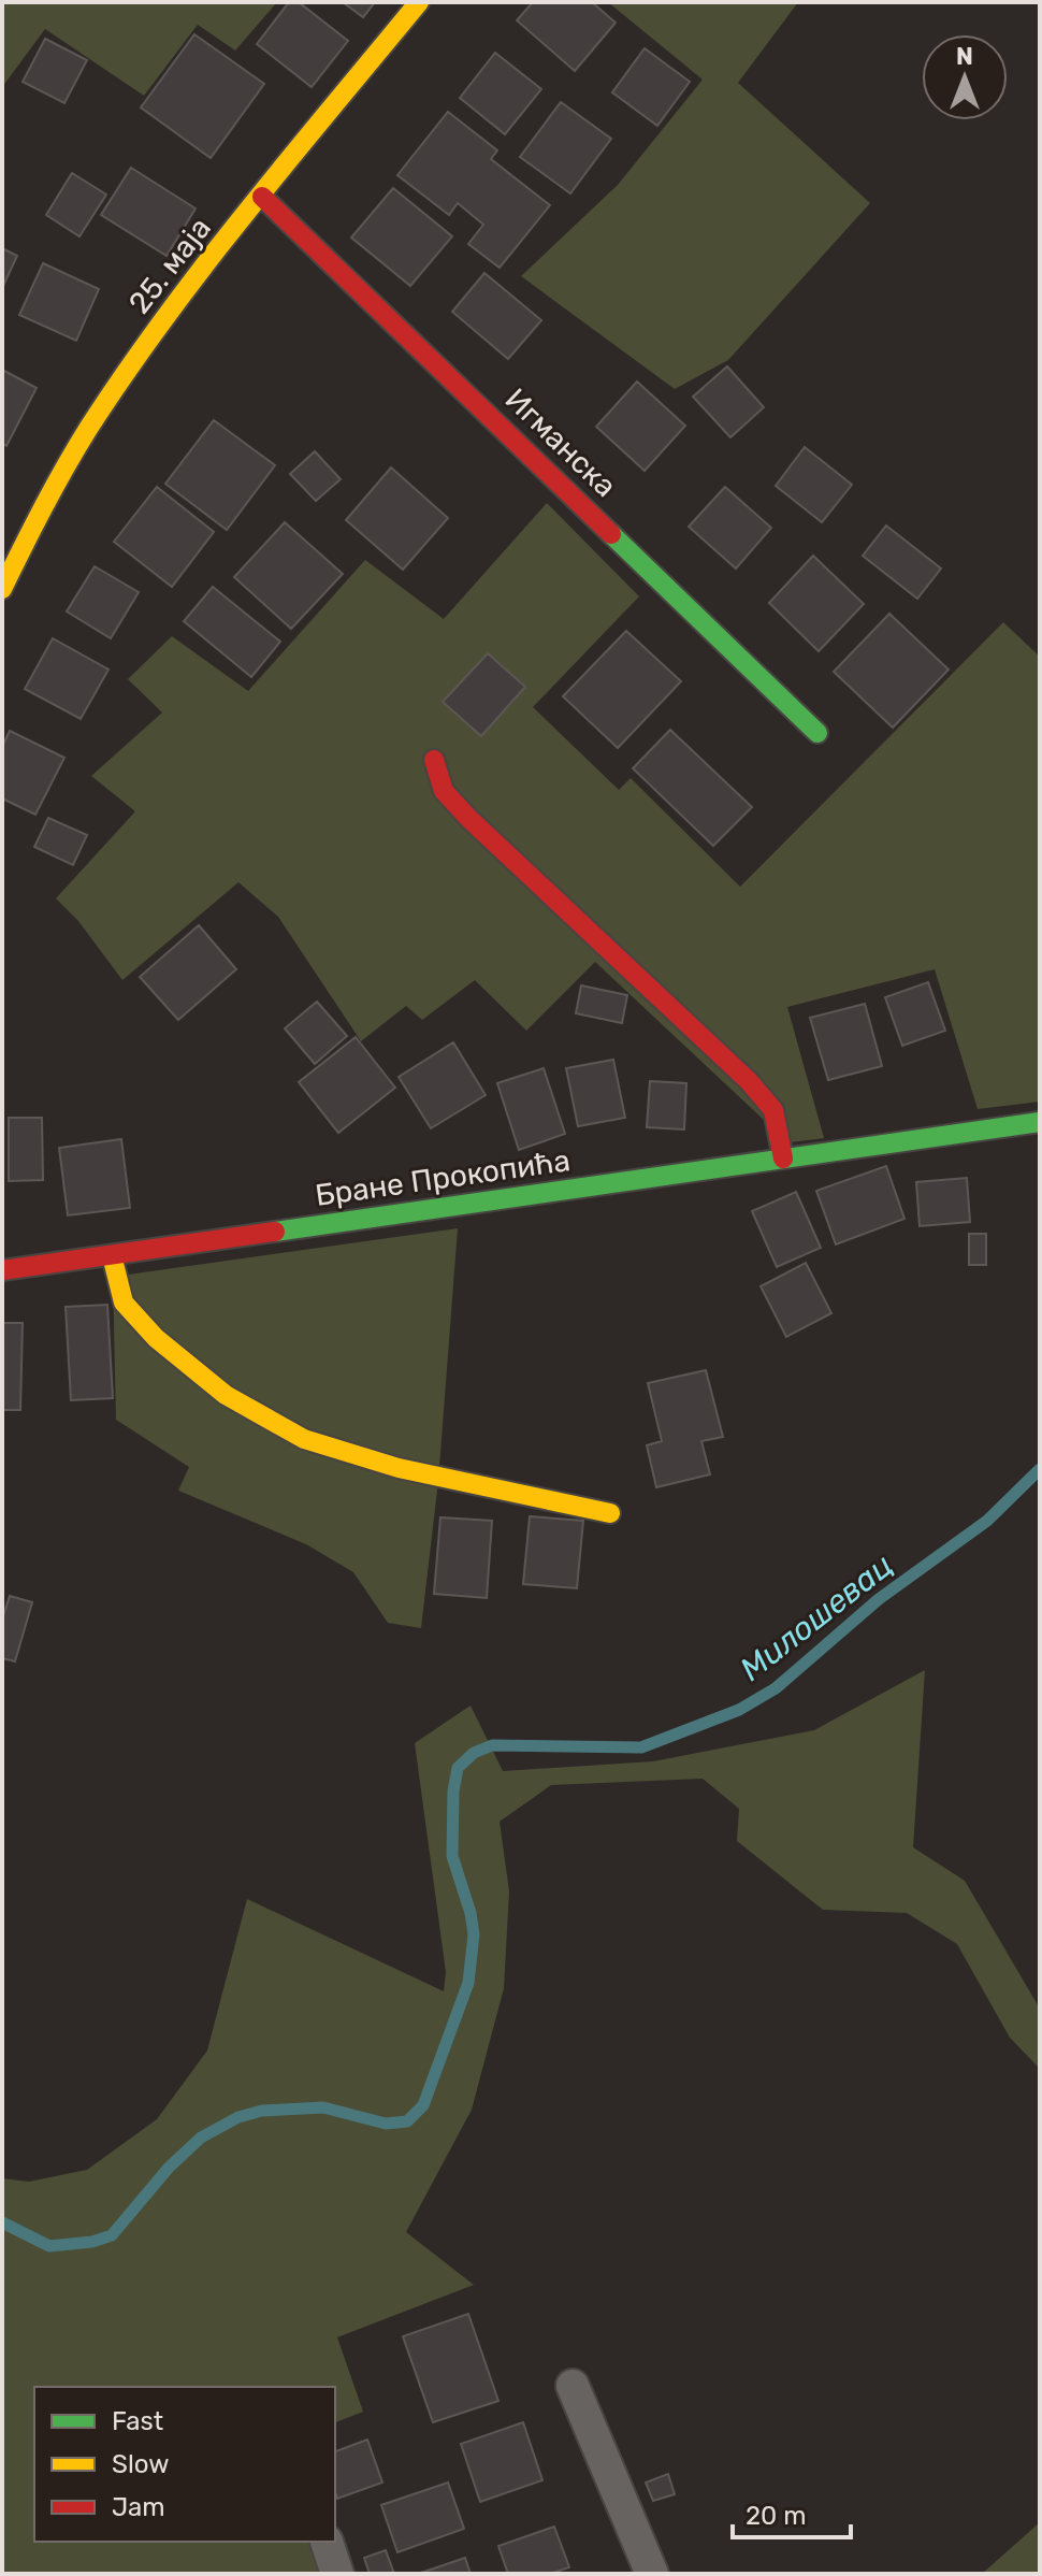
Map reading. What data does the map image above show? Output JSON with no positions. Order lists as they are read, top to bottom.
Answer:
{
  "streets": {
    "street": ["25. маја", "Игманска", "Бране Прокопића"]
  },
  "crossings": [
    ["25. маја", "Игманска"]
  ],
  "water": ["Милошевац"],
  "legend": ["Fast", "Slow", "Jam"],
  "scale_bar": "20 m",
  "north": "top"
}
